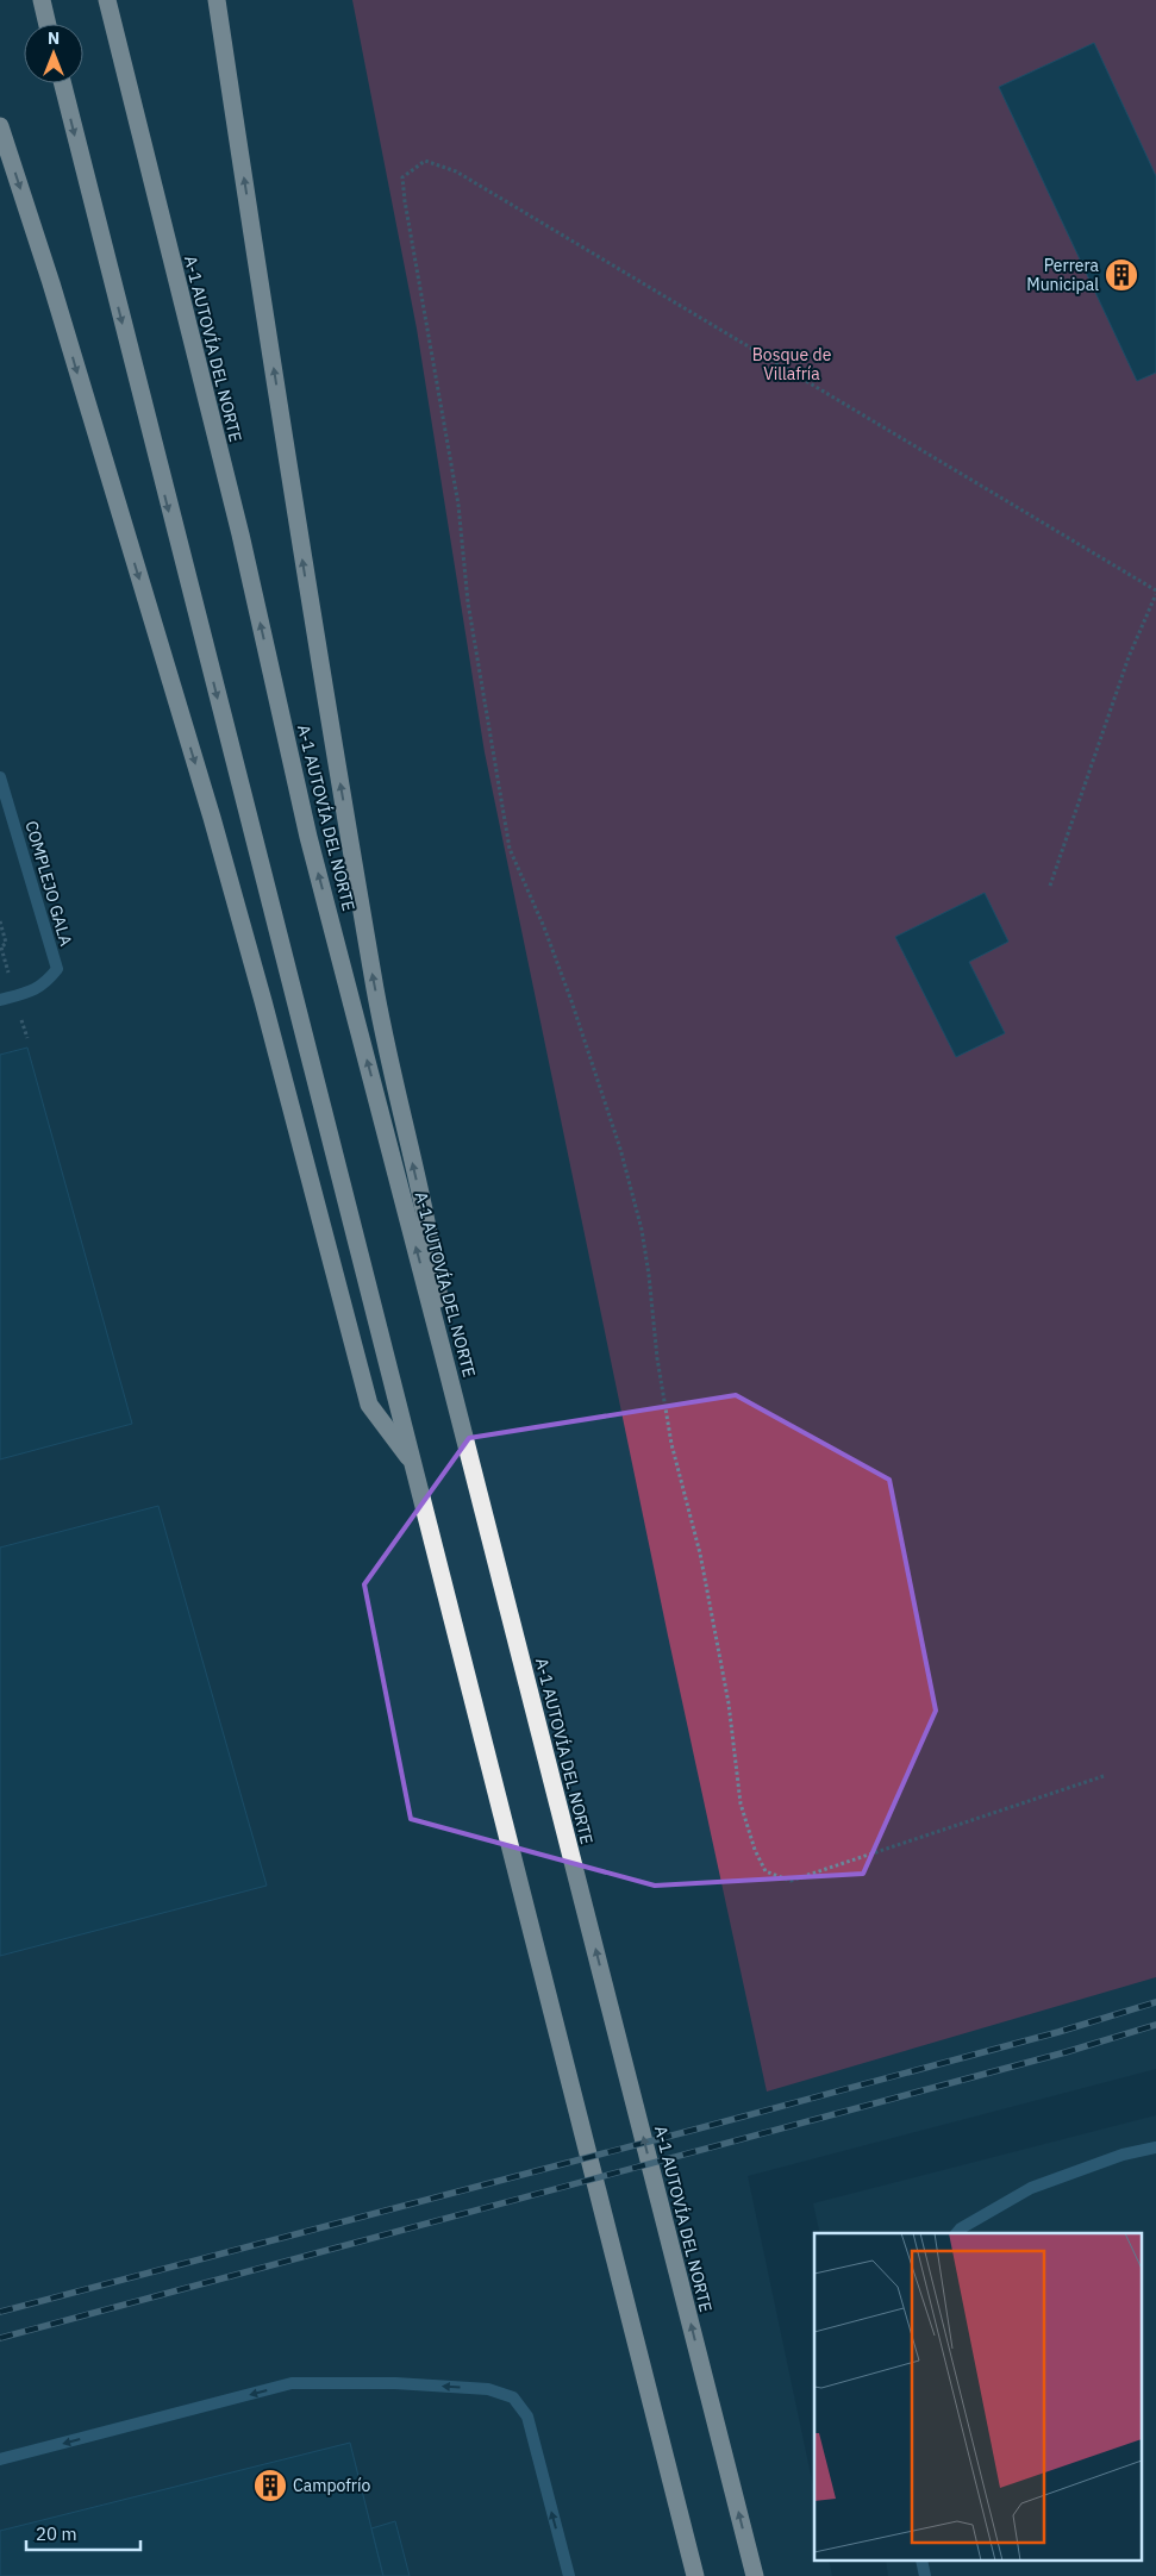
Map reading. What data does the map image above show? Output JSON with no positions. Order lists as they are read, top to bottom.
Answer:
{
  "streets": {
    "highway": ["A-1 AUTOVÍA DEL NORTE"],
    "lane": ["COMPLEJO GALA"]
  },
  "parks": ["Bosque de Villafría"],
  "places": {
    "building": ["Perrera Municipal", "Campofrío"]
  },
  "scale_bar": "20 m",
  "north": "top"
}
